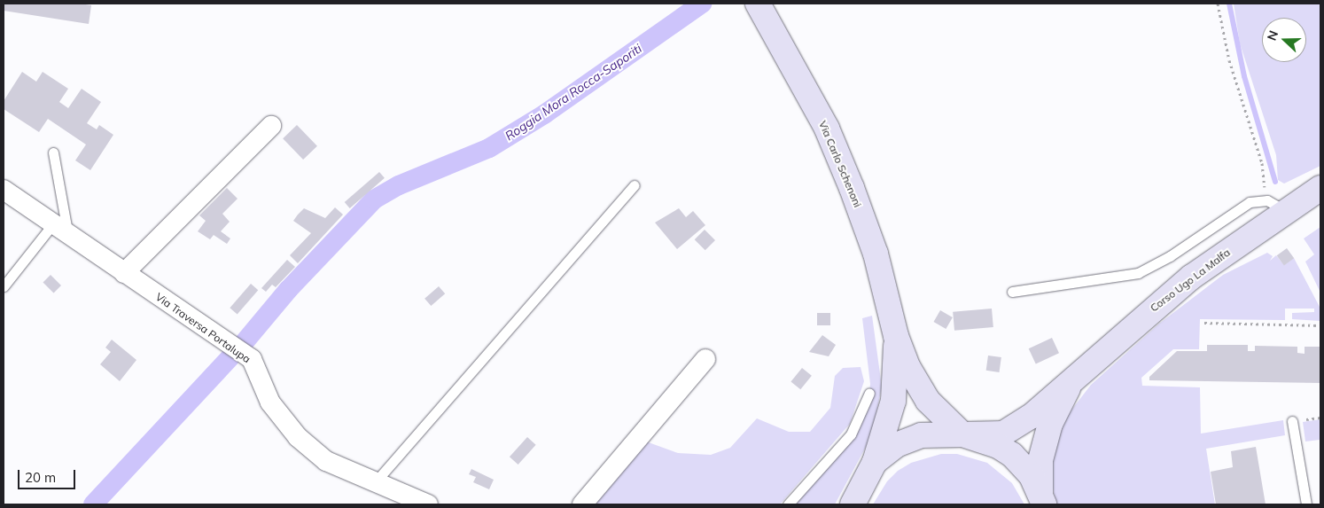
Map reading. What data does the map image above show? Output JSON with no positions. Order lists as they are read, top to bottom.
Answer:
{
  "streets": {
    "main road": ["Via Carlo Schenoni", "Corso Ugo La Malfa"],
    "street": ["Via Traversa Portalupa"]
  },
  "water": ["Roggia Mora Rocca-Saporiti"],
  "scale_bar": "20 m",
  "north": "left"
}
